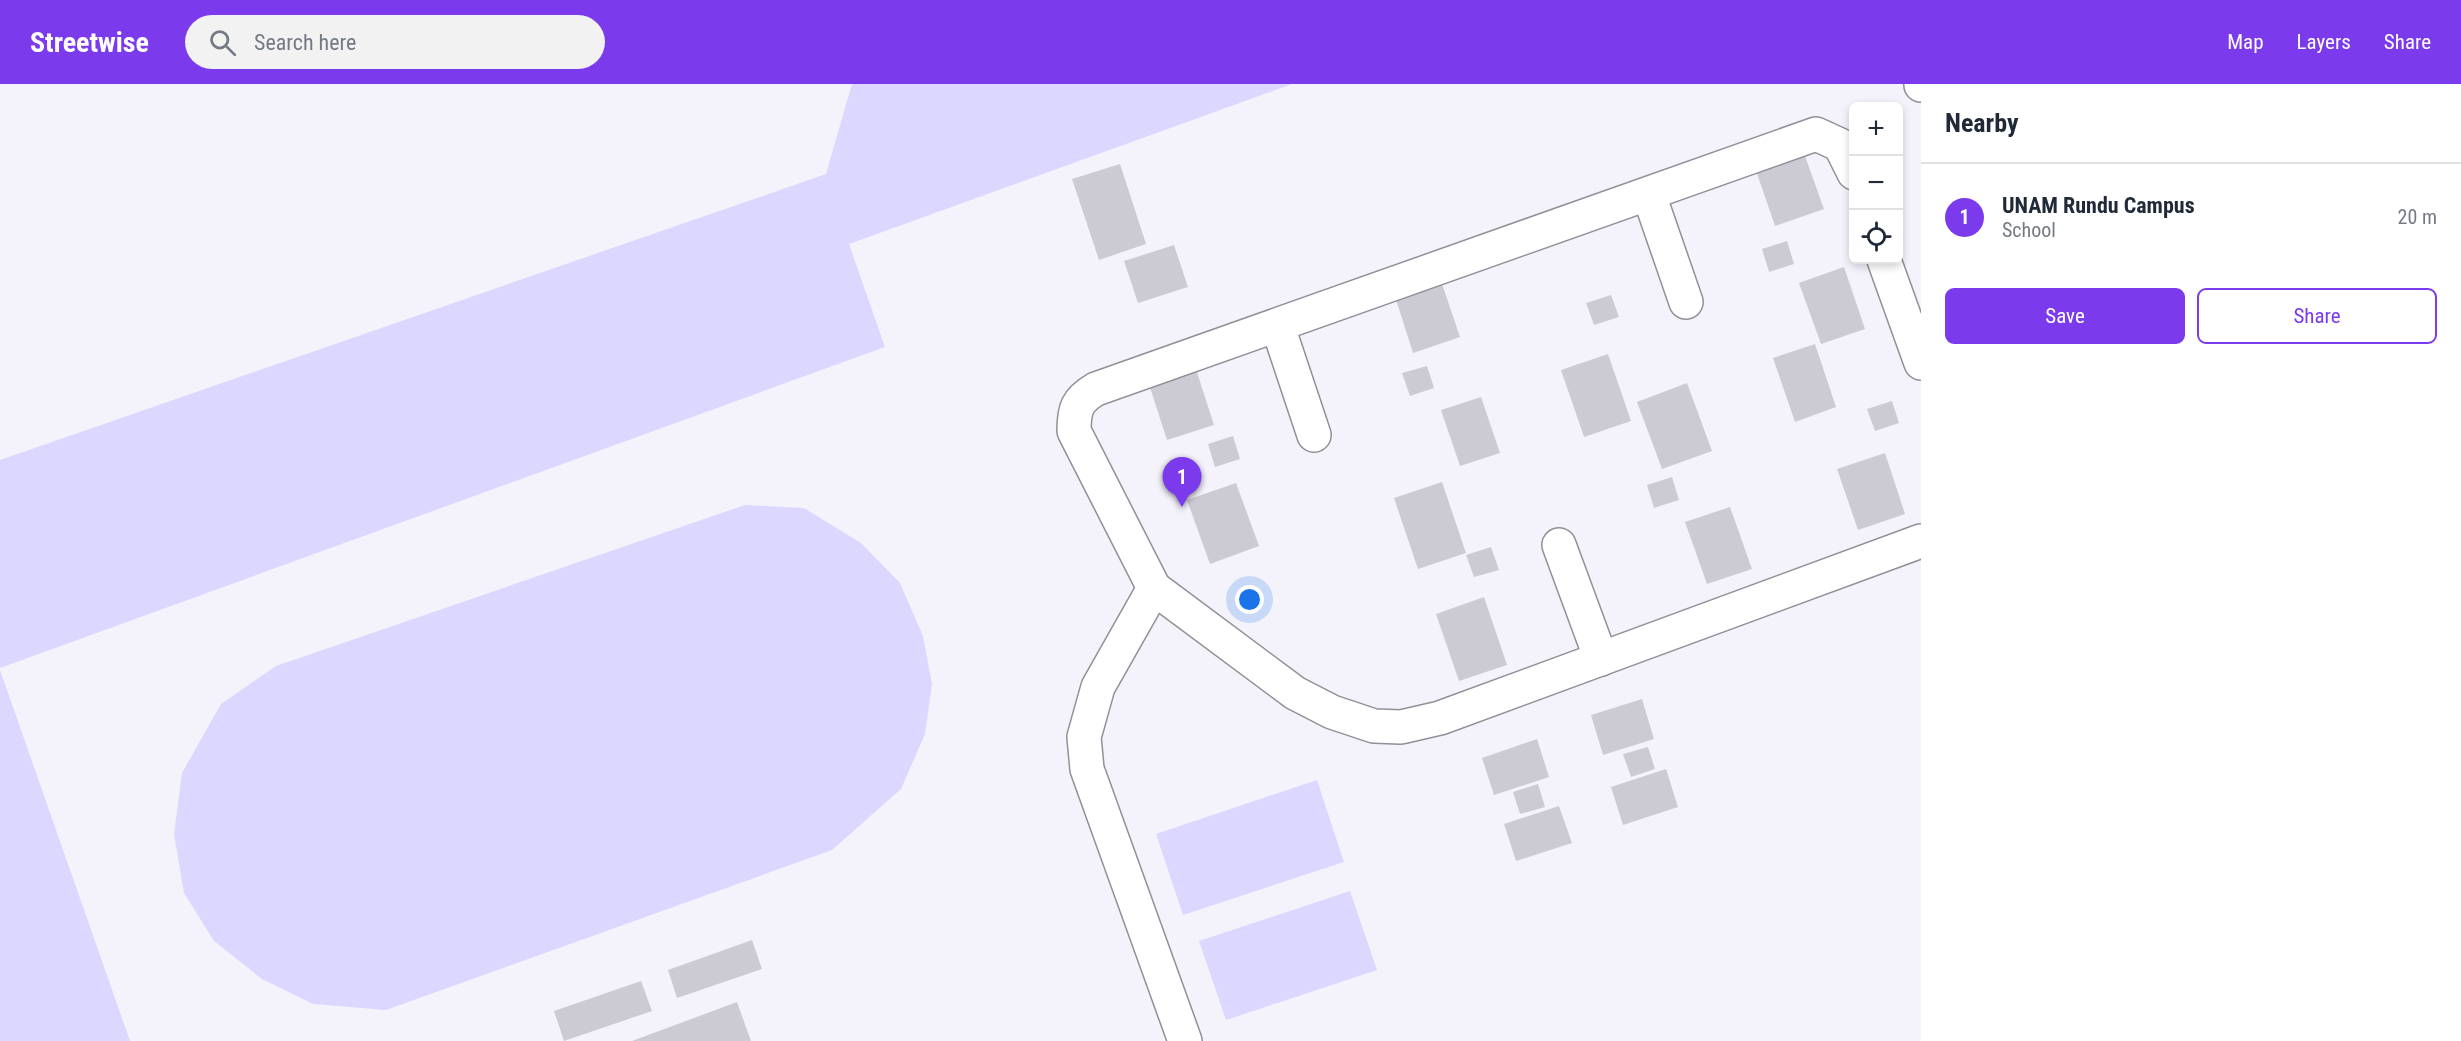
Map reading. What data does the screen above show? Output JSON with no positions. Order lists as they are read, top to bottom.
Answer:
{
  "page": {
    "header": "Streetwise",
    "search": "Search here",
    "nav": ["Map", "Layers", "Share"],
    "heading": "Nearby",
    "map_buttons": ["+", "−"],
    "list": [
      {
        "mark": "1",
        "name": "UNAM Rundu Campus",
        "note": "School",
        "value": "20 m"
      }
    ],
    "buttons": ["Save", "Share"],
    "pins": "1"
  }
}
